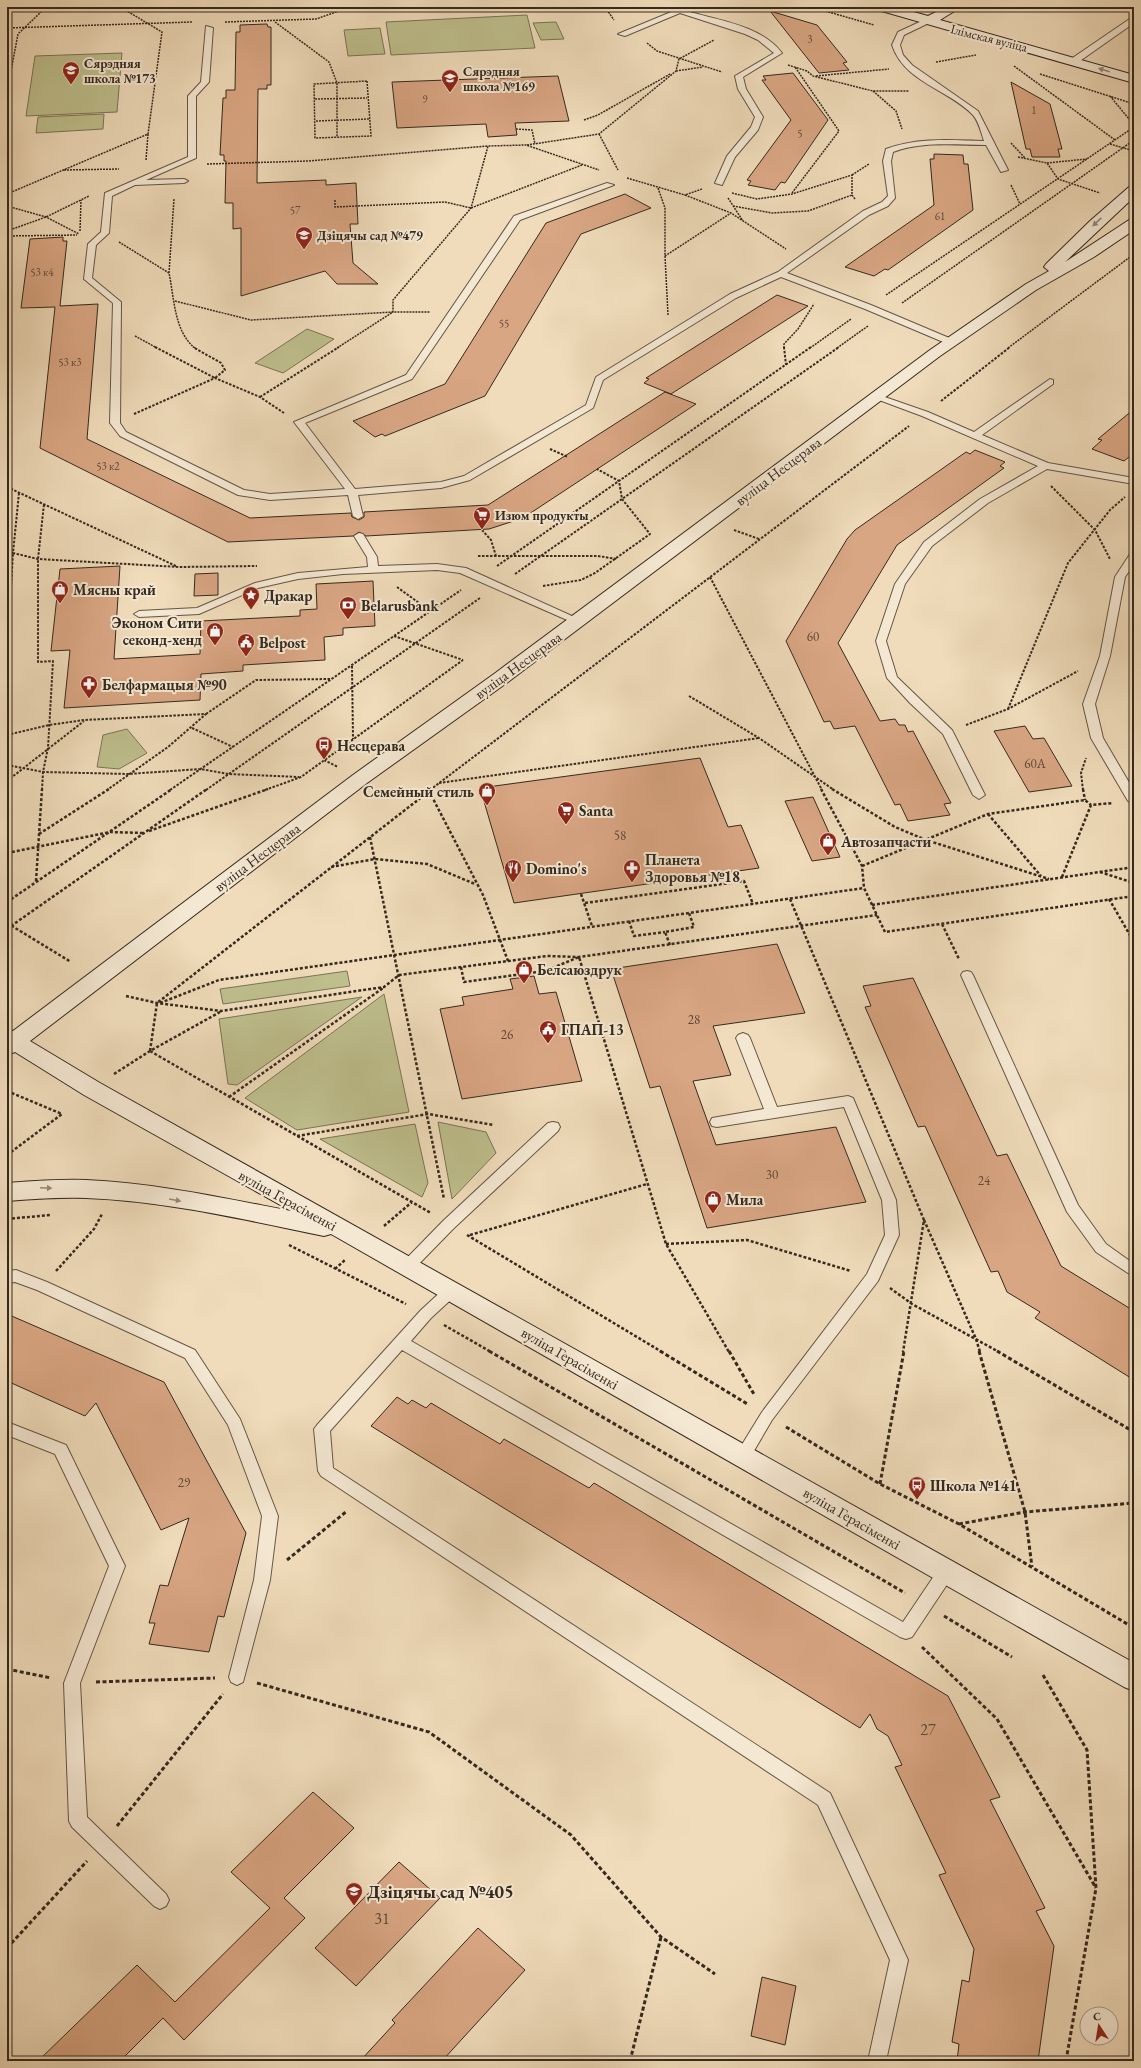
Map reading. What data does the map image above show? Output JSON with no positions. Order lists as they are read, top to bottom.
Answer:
{
  "streets": {
    "main road": ["Ілімская вуліца", "вуліца Несцерава", "вуліца Герасіменкі"]
  },
  "crossings": [
    ["вуліца Несцерава", "вуліца Герасіменкі"]
  ],
  "places": {
    "school or university": [
      "Сярэдняя школа №173",
      "Сярэдняя школа №169",
      "Дзіцячы сад №479",
      "Дзіцячы сад №405"
    ],
    "supermarket": ["Изюм продукты", "Santa"],
    "shop": [
      "Мясны край",
      "Эконом Сити секонд-хенд",
      "Семейный стиль",
      "Автозапчасти",
      "Белсаюздрук",
      "Мила"
    ],
    "place": ["Дракар"],
    "bank": ["Belarusbank"],
    "public building": ["Belpost", "ГПАП-13"],
    "pharmacy": ["Белфармацыя №90", "Планета Здоровья №18"],
    "bus stop": ["Несцерава", "Школа №141"],
    "restaurant": ["Domino's"]
  },
  "house_numbers": [
    "3",
    "9",
    "1",
    "5",
    "57",
    "61",
    "53 к4",
    "55",
    "53 к3",
    "53 к2",
    "60",
    "60А",
    "58",
    "28",
    "26",
    "30",
    "24",
    "29",
    "27",
    "31"
  ],
  "north": "top"
}
